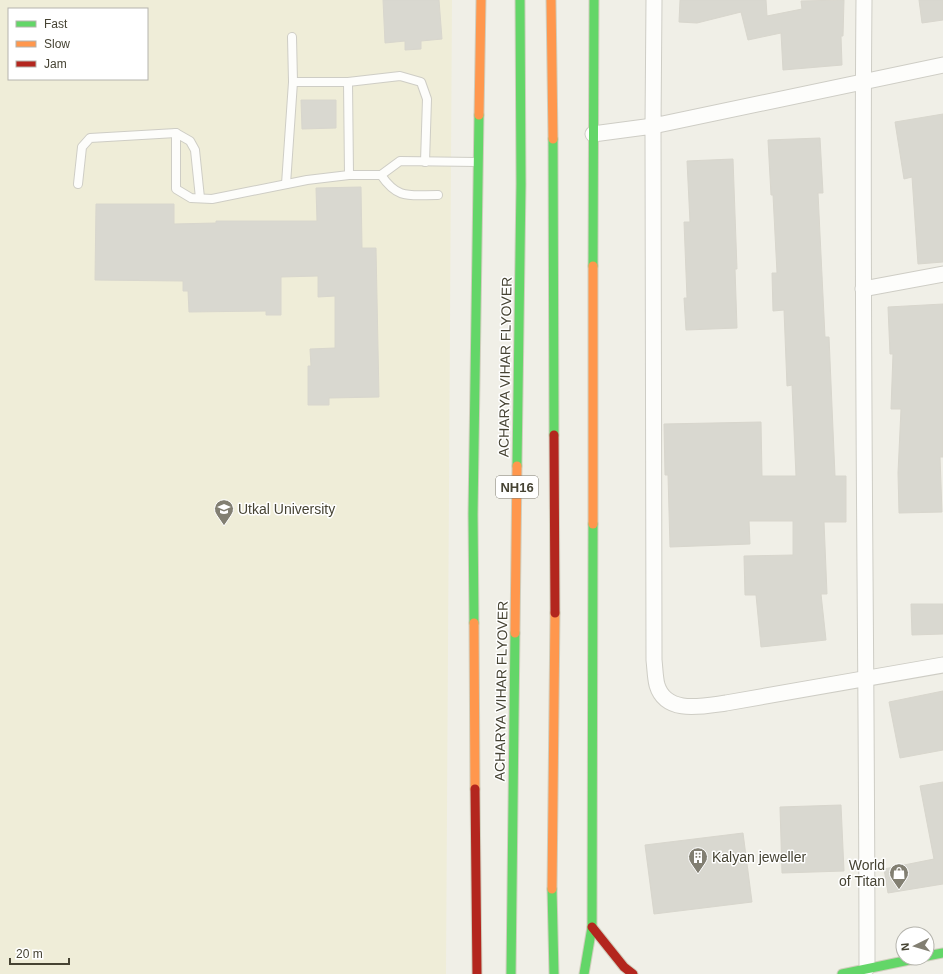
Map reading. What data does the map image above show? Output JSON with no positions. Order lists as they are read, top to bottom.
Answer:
{
  "streets": {
    "main road": ["ACHARYA VIHAR FLYOVER", "NH16"]
  },
  "places": {
    "school or university": ["Utkal University"],
    "building": ["Kalyan jeweller"],
    "shop": ["World of Titan"]
  },
  "legend": ["Fast", "Slow", "Jam"],
  "scale_bar": "20 m",
  "north": "left"
}
